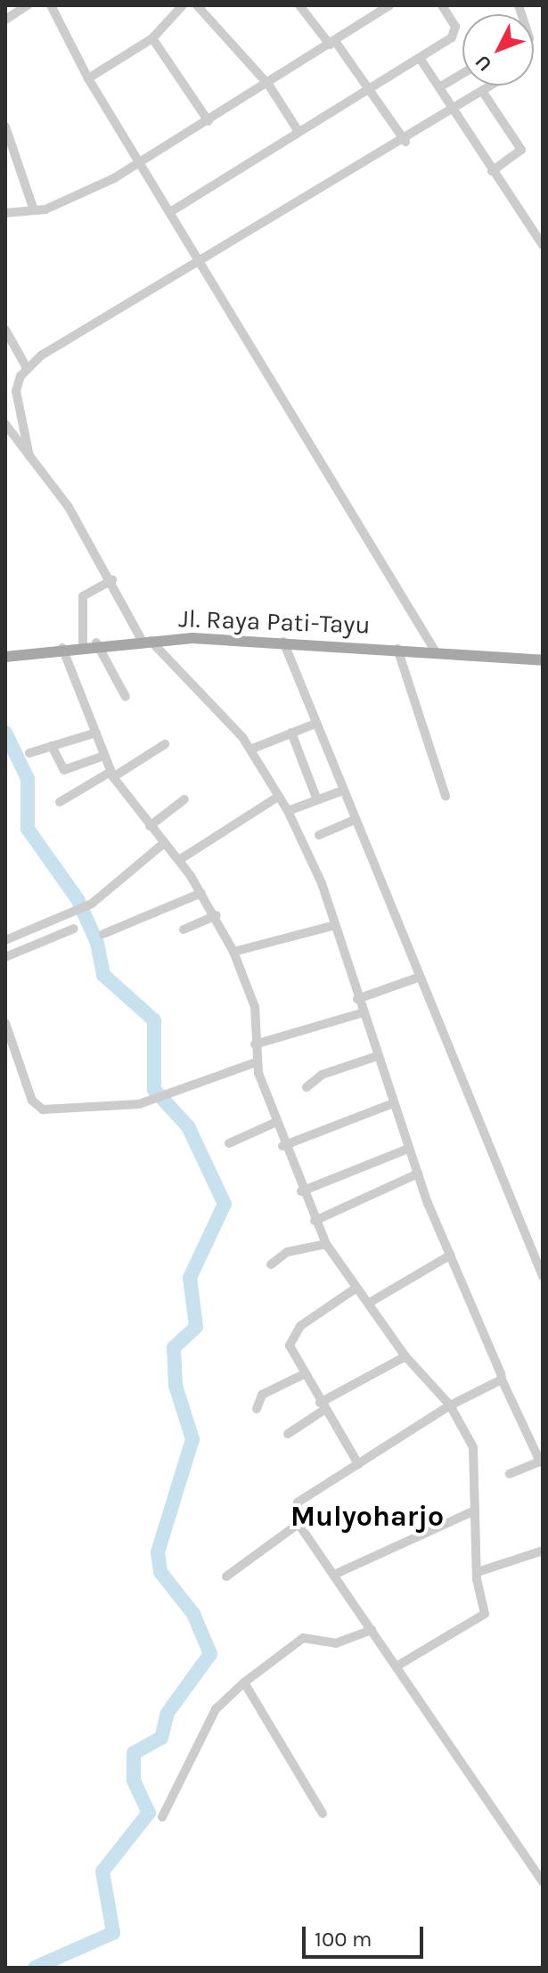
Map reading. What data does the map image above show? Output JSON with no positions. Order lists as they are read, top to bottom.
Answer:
{
  "streets": {
    "main road": ["Jl. Raya Pati-Tayu"]
  },
  "districts": ["Mulyoharjo"],
  "scale_bar": "100 m",
  "north": "bottom left"
}
